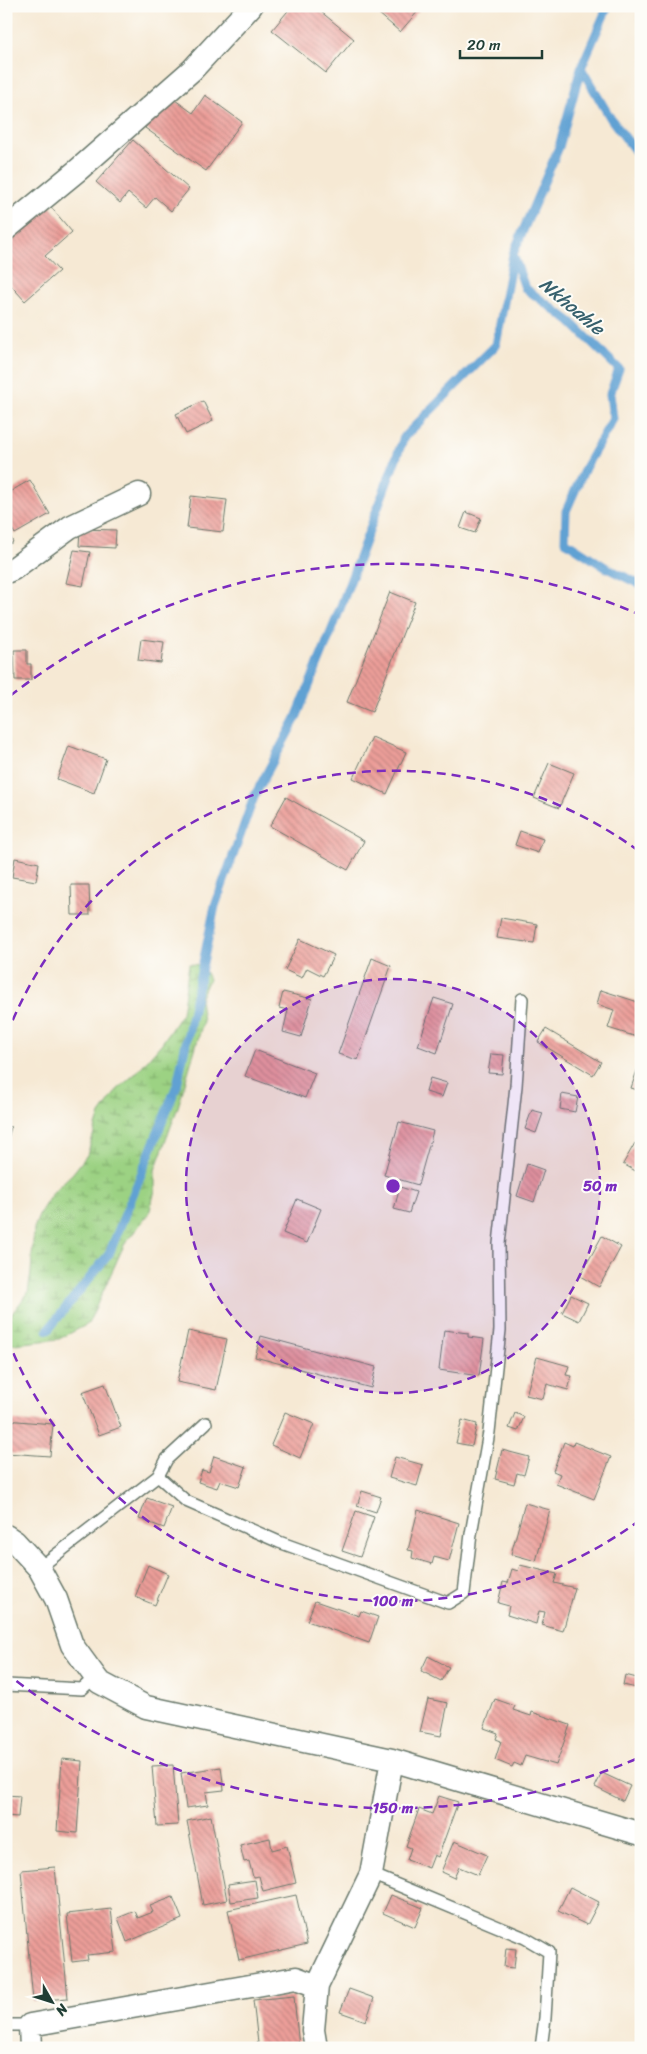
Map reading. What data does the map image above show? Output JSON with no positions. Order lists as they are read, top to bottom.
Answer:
{
  "water": ["Nkhoahle"],
  "scale_bar": "20 m",
  "north": "bottom right",
  "rings": ["50 m", "100 m", "150 m"]
}
